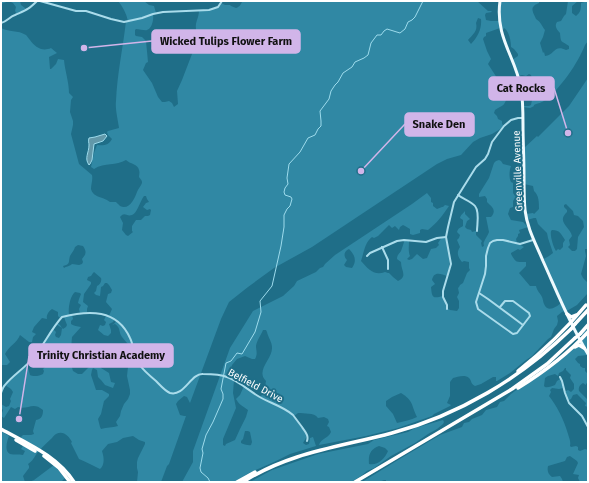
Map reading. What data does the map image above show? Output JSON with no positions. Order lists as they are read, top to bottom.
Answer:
{
  "streets": {
    "main road": ["Greenville Avenue"],
    "street": ["Belfield Drive"]
  },
  "places": [
    "Wicked Tulips Flower Farm",
    "Cat Rocks",
    "Snake Den",
    "Trinity Christian Academy"
  ]
}
